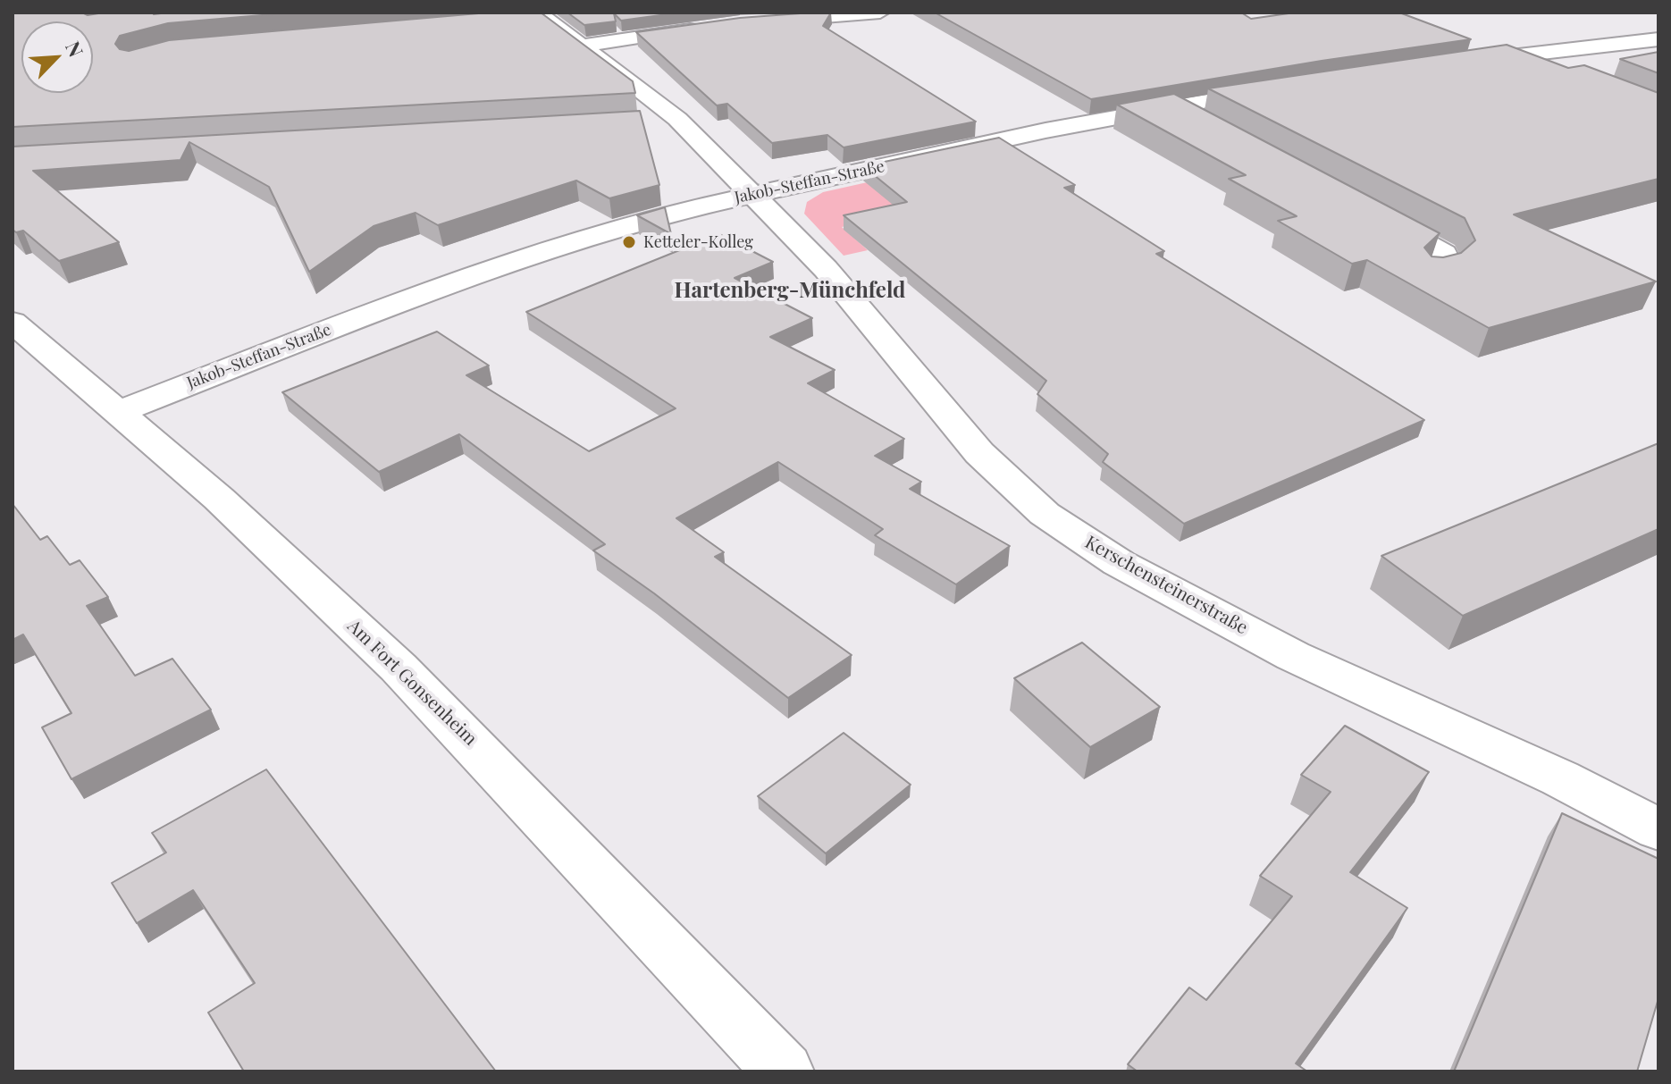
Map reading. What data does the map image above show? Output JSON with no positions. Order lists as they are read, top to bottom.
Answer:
{
  "streets": {
    "street": ["Jakob-Steffan-Straße", "Kerschensteinerstraße", "Am Fort Gonsenheim"]
  },
  "crossings": [
    ["Jakob-Steffan-Straße", "Kerschensteinerstraße"],
    ["Jakob-Steffan-Straße", "Am Fort Gonsenheim"]
  ],
  "districts": ["Hartenberg-Münchfeld"],
  "places": ["Ketteler-Kolleg"],
  "north": "top right"
}
